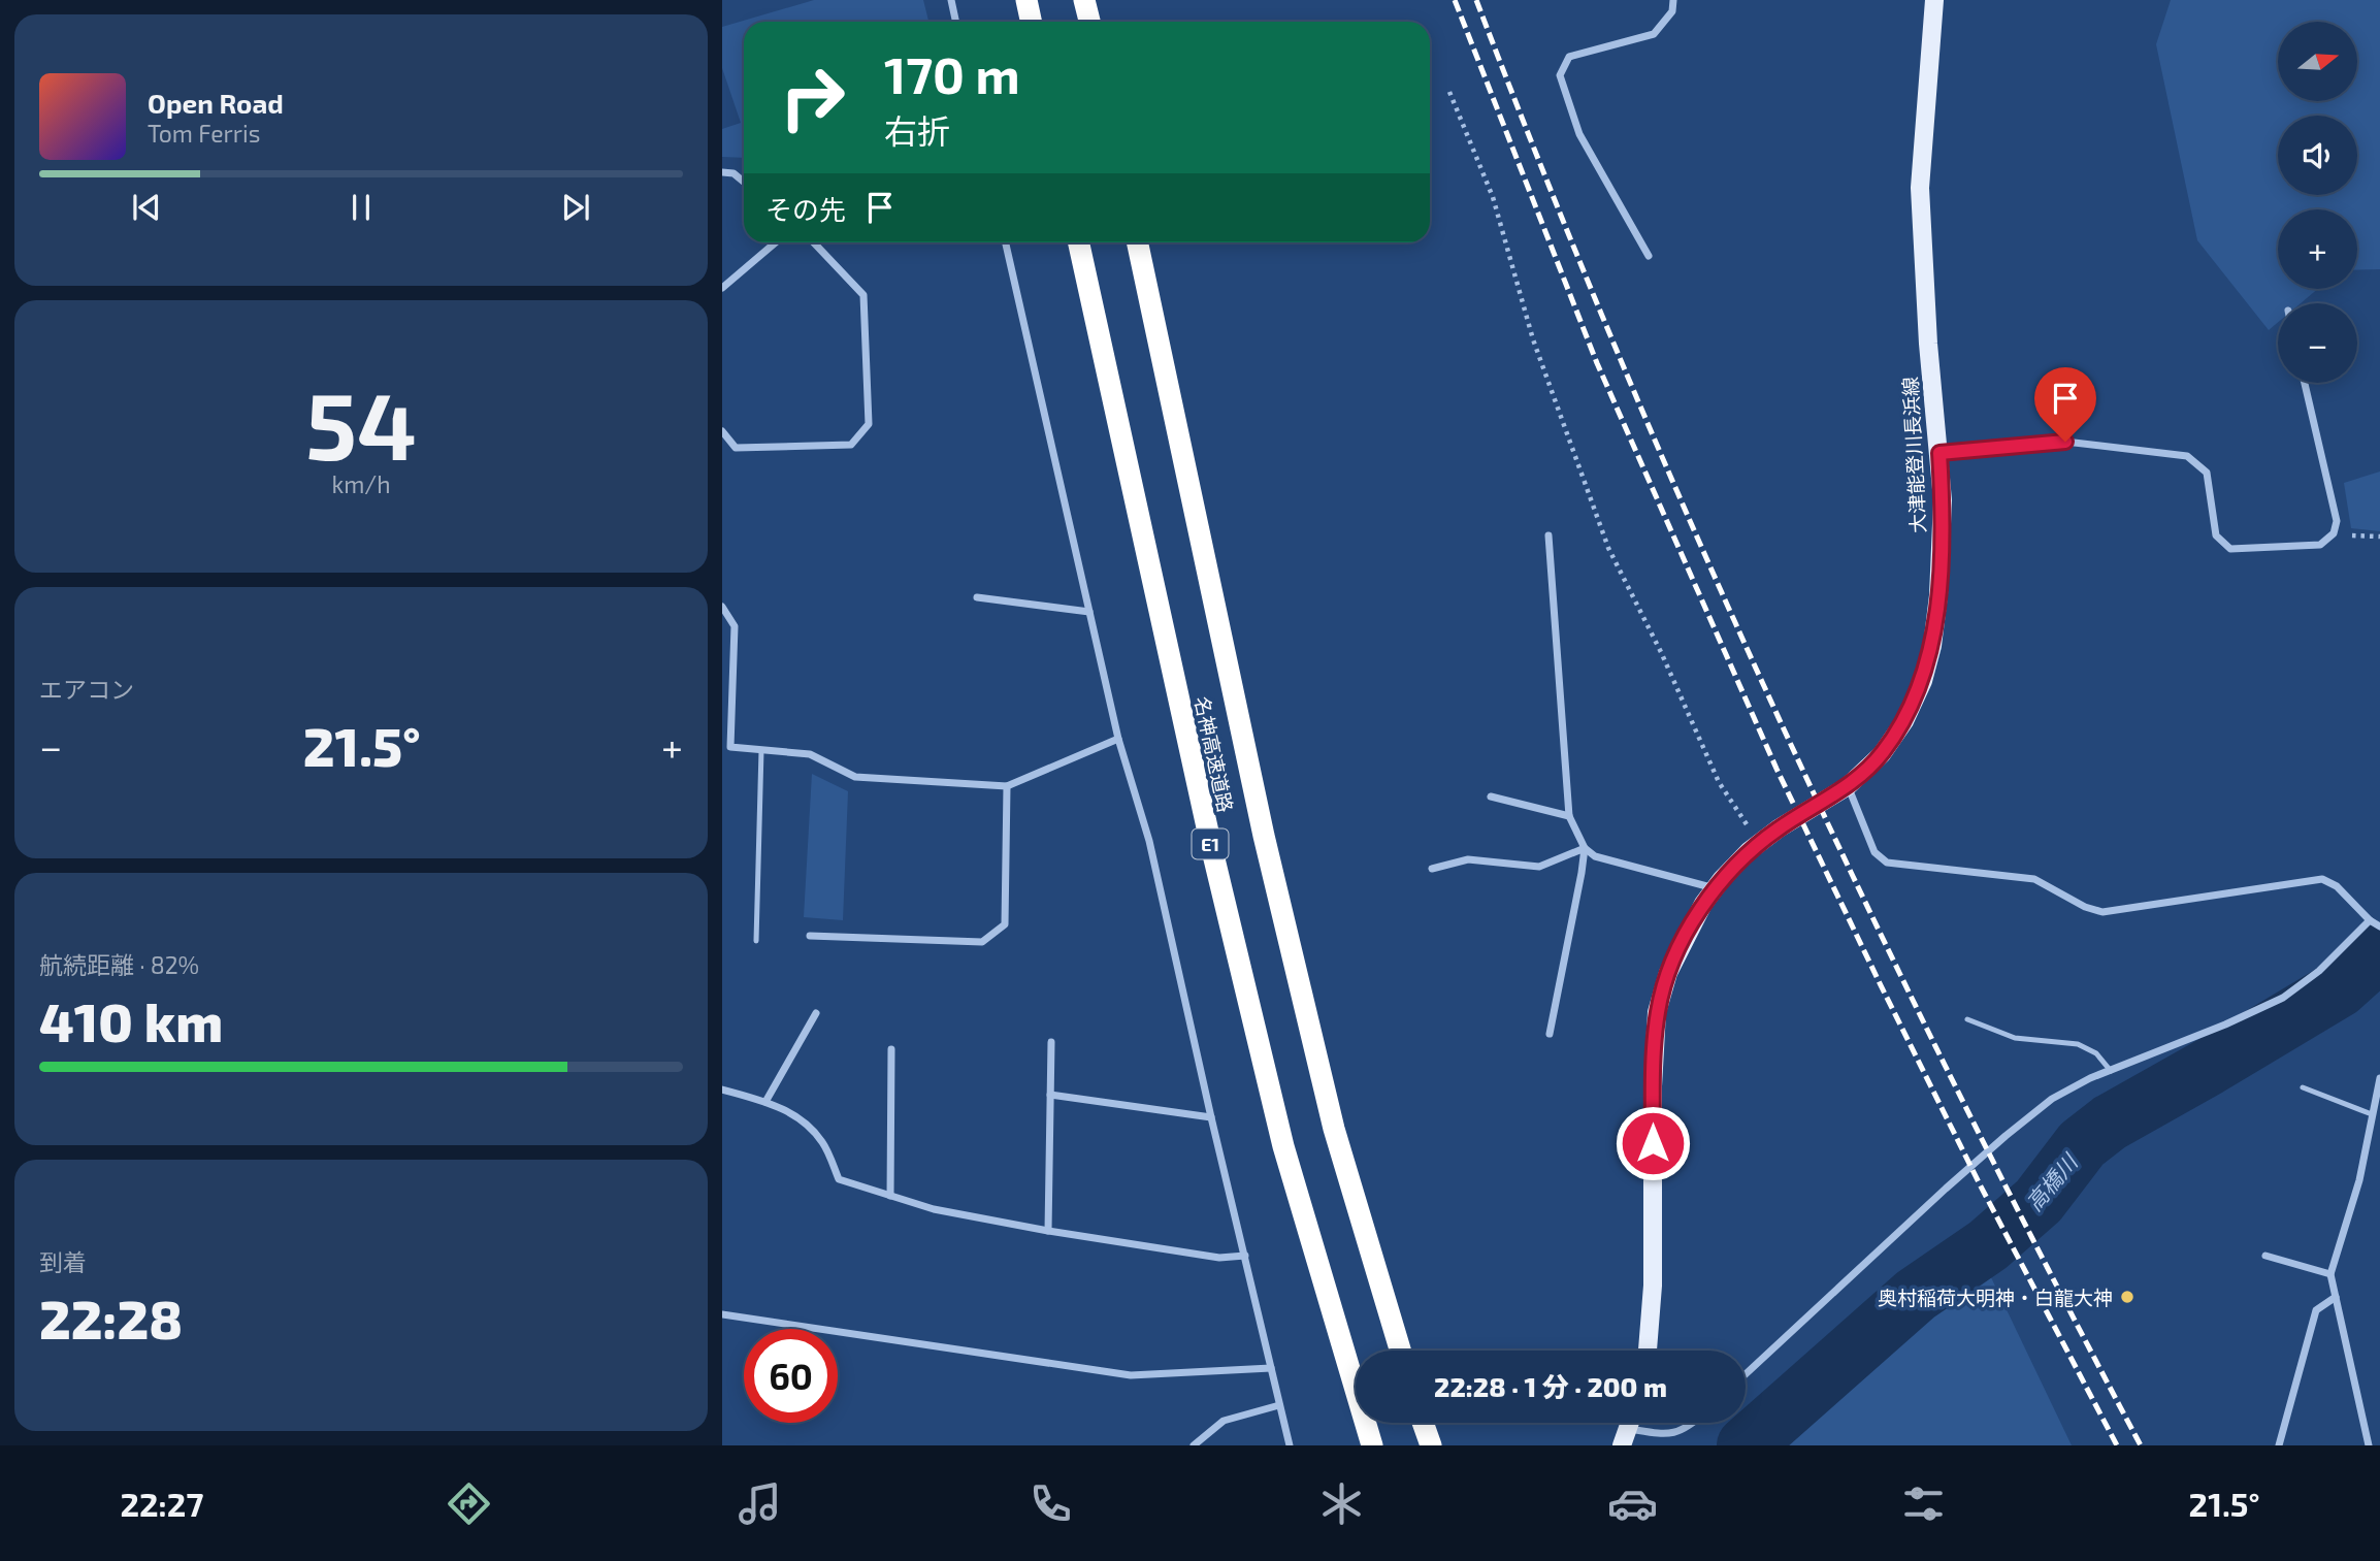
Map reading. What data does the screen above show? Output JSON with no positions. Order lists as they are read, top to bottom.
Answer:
{
  "streets": {
    "highway": ["名神高速道路", "E1"],
    "main road": ["大津能登川長浜線"]
  },
  "water": ["高橋川"],
  "places": ["奥村稲荷大明神・白龍大神"],
  "north": "right",
  "page": {
    "map_buttons": ["+", "−"],
    "turn": ["170 m", "右折"],
    "song": ["Open Road", "Tom Ferris"],
    "then": "その先",
    "tile": [
      ["54", "km/h"],
      "エアコン",
      ["航続距離 · 82%", "410 km"],
      ["到着", "22:28"]
    ],
    "heat": ["−", "21.5°", "+"],
    "limit": "60",
    "trip": "22:28 · 1 分 · 200 m",
    "tabs": ["22:27", "21.5°"]
  }
}
